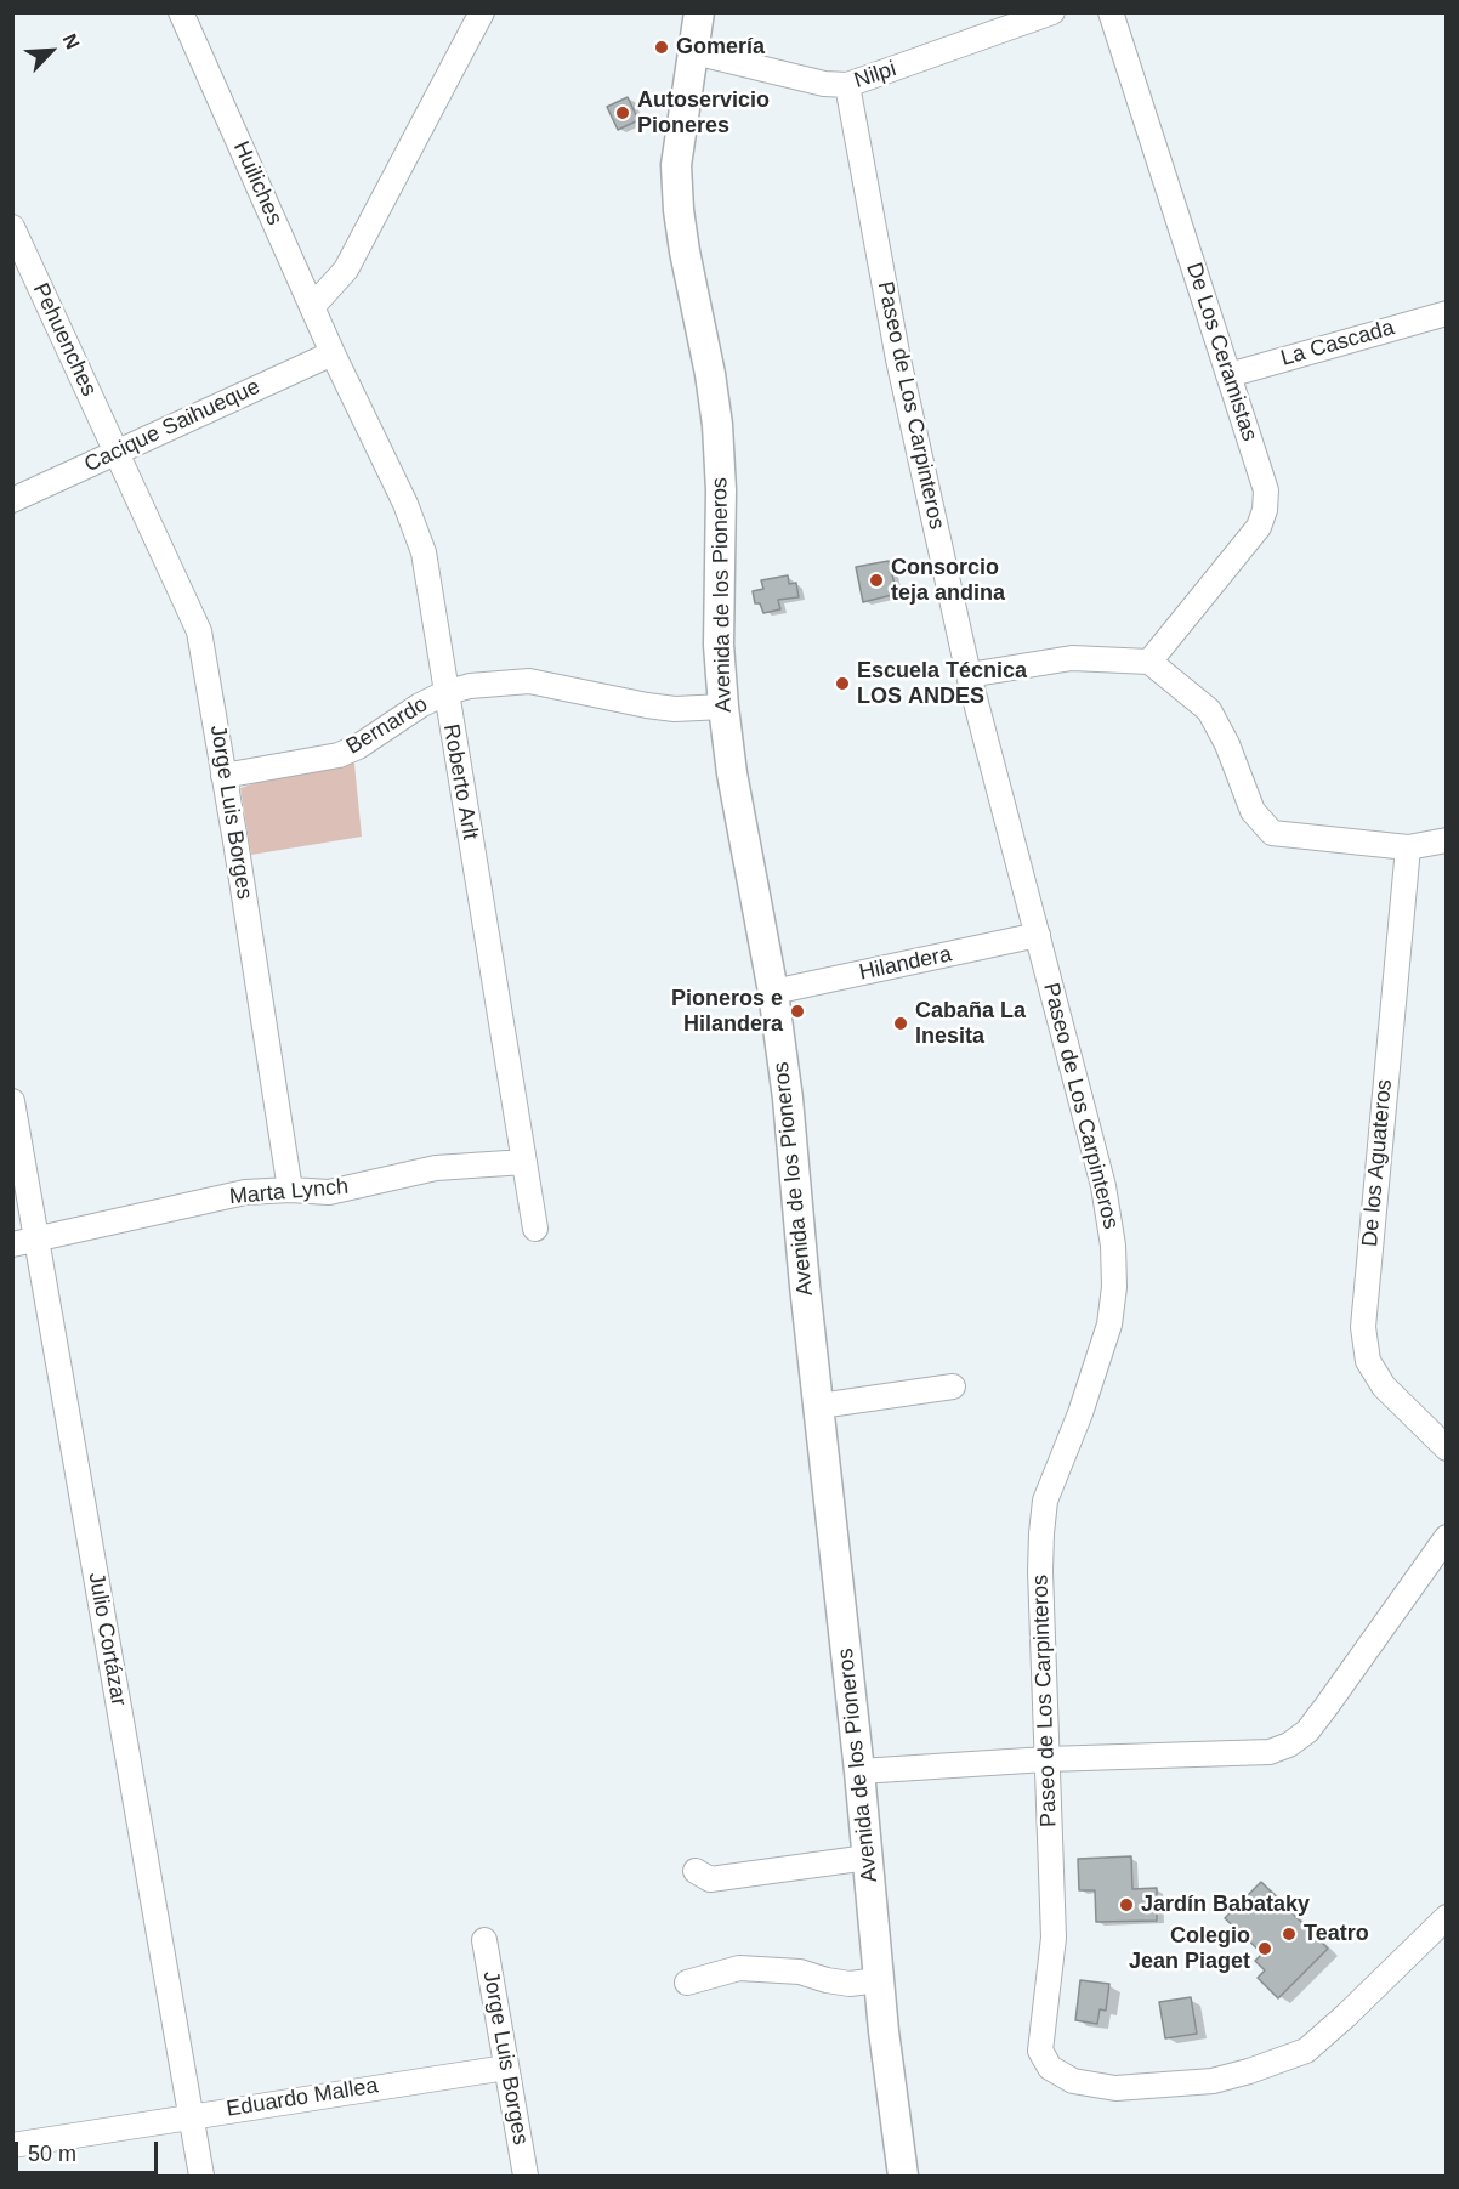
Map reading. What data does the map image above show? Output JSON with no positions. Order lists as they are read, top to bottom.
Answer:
{
  "streets": {
    "main road": ["Avenida de los Pioneros"],
    "street": [
      "Nilpi",
      "Huiliches",
      "Pehuenches",
      "La Cascada",
      "De Los Ceramistas",
      "Paseo de Los Carpinteros",
      "Cacique Saihueque",
      "Bernardo",
      "Roberto Arlt",
      "Jorge Luis Borges",
      "Hilandera",
      "De los Aguateros",
      "Marta Lynch",
      "Julio Cortázar",
      "Eduardo Mallea"
    ]
  },
  "crossings": [
    ["Nilpi", "Paseo de Los Carpinteros"],
    ["Nilpi", "Avenida de los Pioneros"],
    ["Huiliches", "Cacique Saihueque"],
    ["Huiliches", "Roberto Arlt"],
    ["Pehuenches", "Cacique Saihueque"],
    ["Pehuenches", "Jorge Luis Borges"],
    ["La Cascada", "De Los Ceramistas"],
    ["Paseo de Los Carpinteros", "Hilandera"],
    ["Cacique Saihueque", "Roberto Arlt"],
    ["Cacique Saihueque", "Jorge Luis Borges"],
    ["Avenida de los Pioneros", "Bernardo"],
    ["Avenida de los Pioneros", "Hilandera"],
    ["Bernardo", "Roberto Arlt"],
    ["Bernardo", "Jorge Luis Borges"],
    ["Roberto Arlt", "Marta Lynch"],
    ["Jorge Luis Borges", "Marta Lynch"],
    ["Jorge Luis Borges", "Eduardo Mallea"],
    ["Marta Lynch", "Julio Cortázar"],
    ["Julio Cortázar", "Eduardo Mallea"]
  ],
  "places": [
    "Gomería",
    "Autoservicio Pioneres",
    "Consorcio teja andina",
    "Escuela Técnica LOS ANDES",
    "Pioneros e Hilandera",
    "Cabaña La Inesita",
    "Jardín Babataky",
    "Teatro",
    "Colegio Jean Piaget"
  ],
  "scale_bar": "50 m",
  "north": "top right"
}
